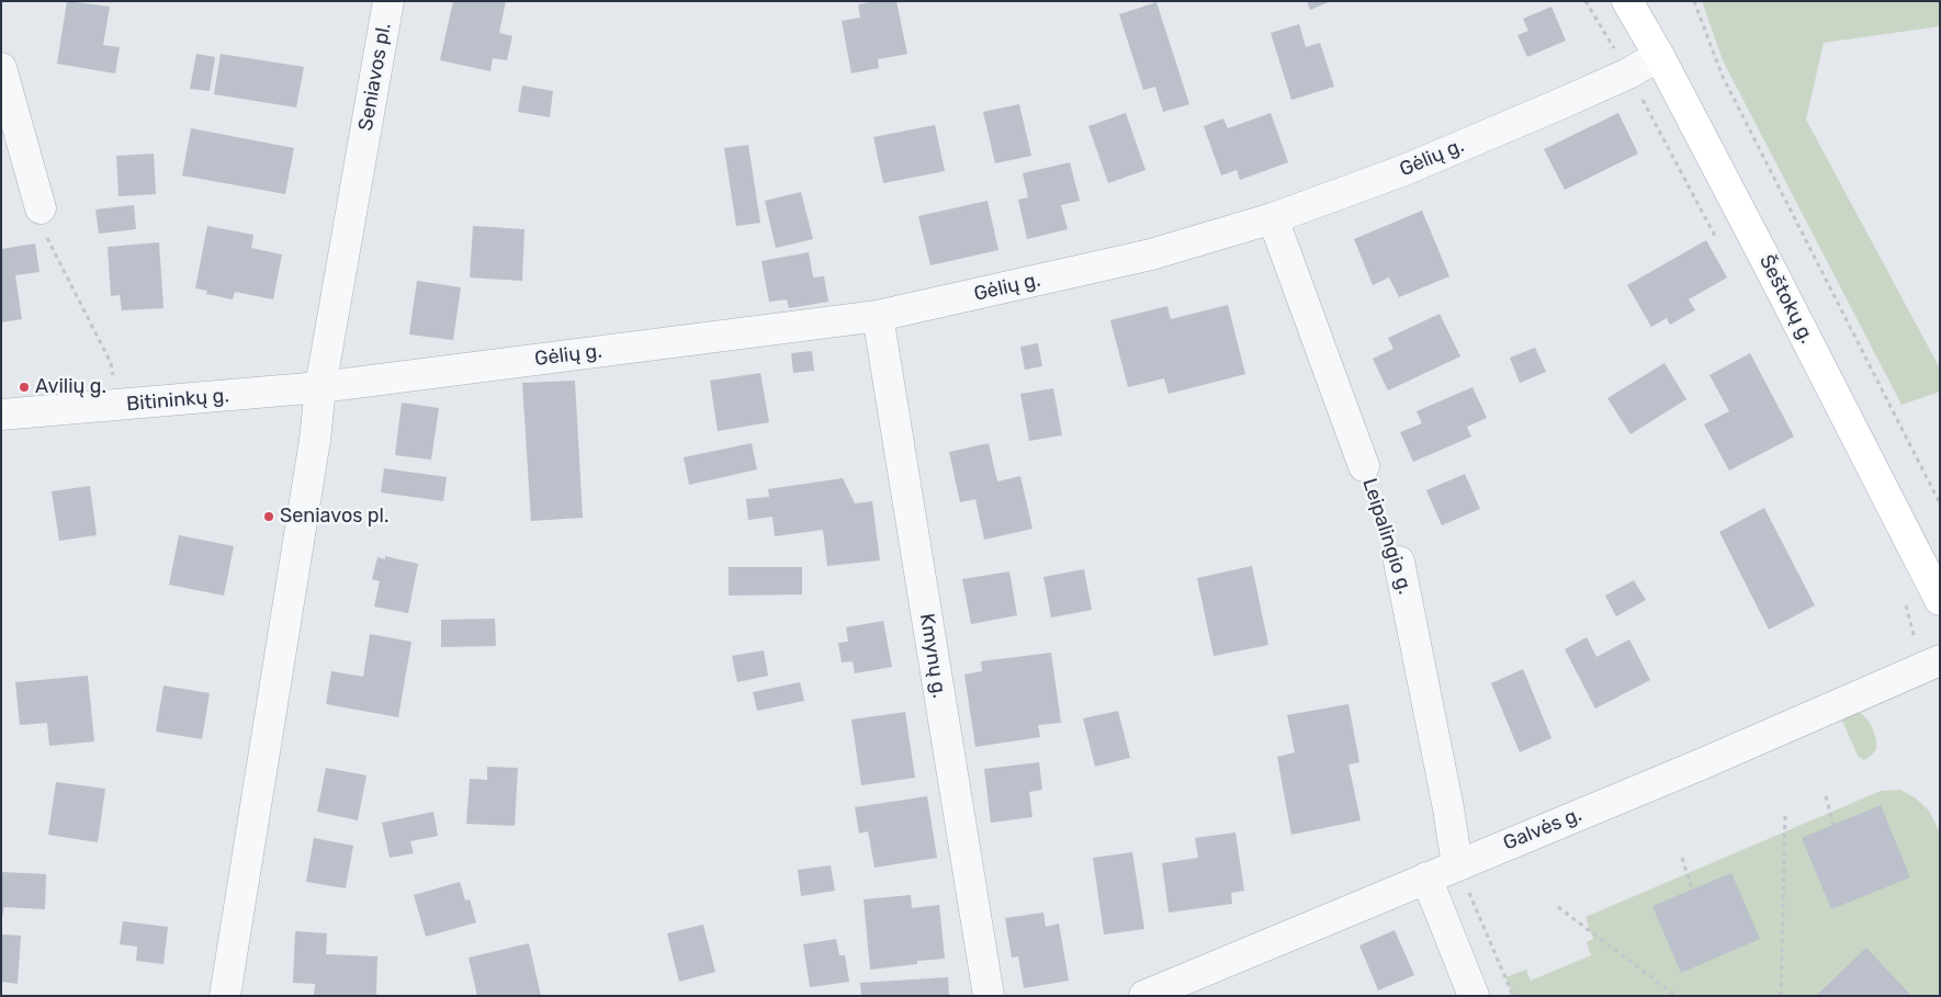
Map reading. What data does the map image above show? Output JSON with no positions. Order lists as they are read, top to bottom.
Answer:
{
  "streets": {
    "main road": ["Šeštokų g."],
    "street": [
      "Seniavos pl.",
      "Gėlių g.",
      "Bitininkų g.",
      "Leipalingio g.",
      "Kmynų g.",
      "Galvės g."
    ]
  },
  "crossings": [
    ["Seniavos pl.", "Gėlių g."],
    ["Seniavos pl.", "Bitininkų g."],
    ["Gėlių g.", "Šeštokų g."],
    ["Gėlių g.", "Bitininkų g."],
    ["Gėlių g.", "Leipalingio g."],
    ["Gėlių g.", "Kmynų g."],
    ["Leipalingio g.", "Galvės g."]
  ],
  "places": ["Avilių g.", "Seniavos pl."]
}
